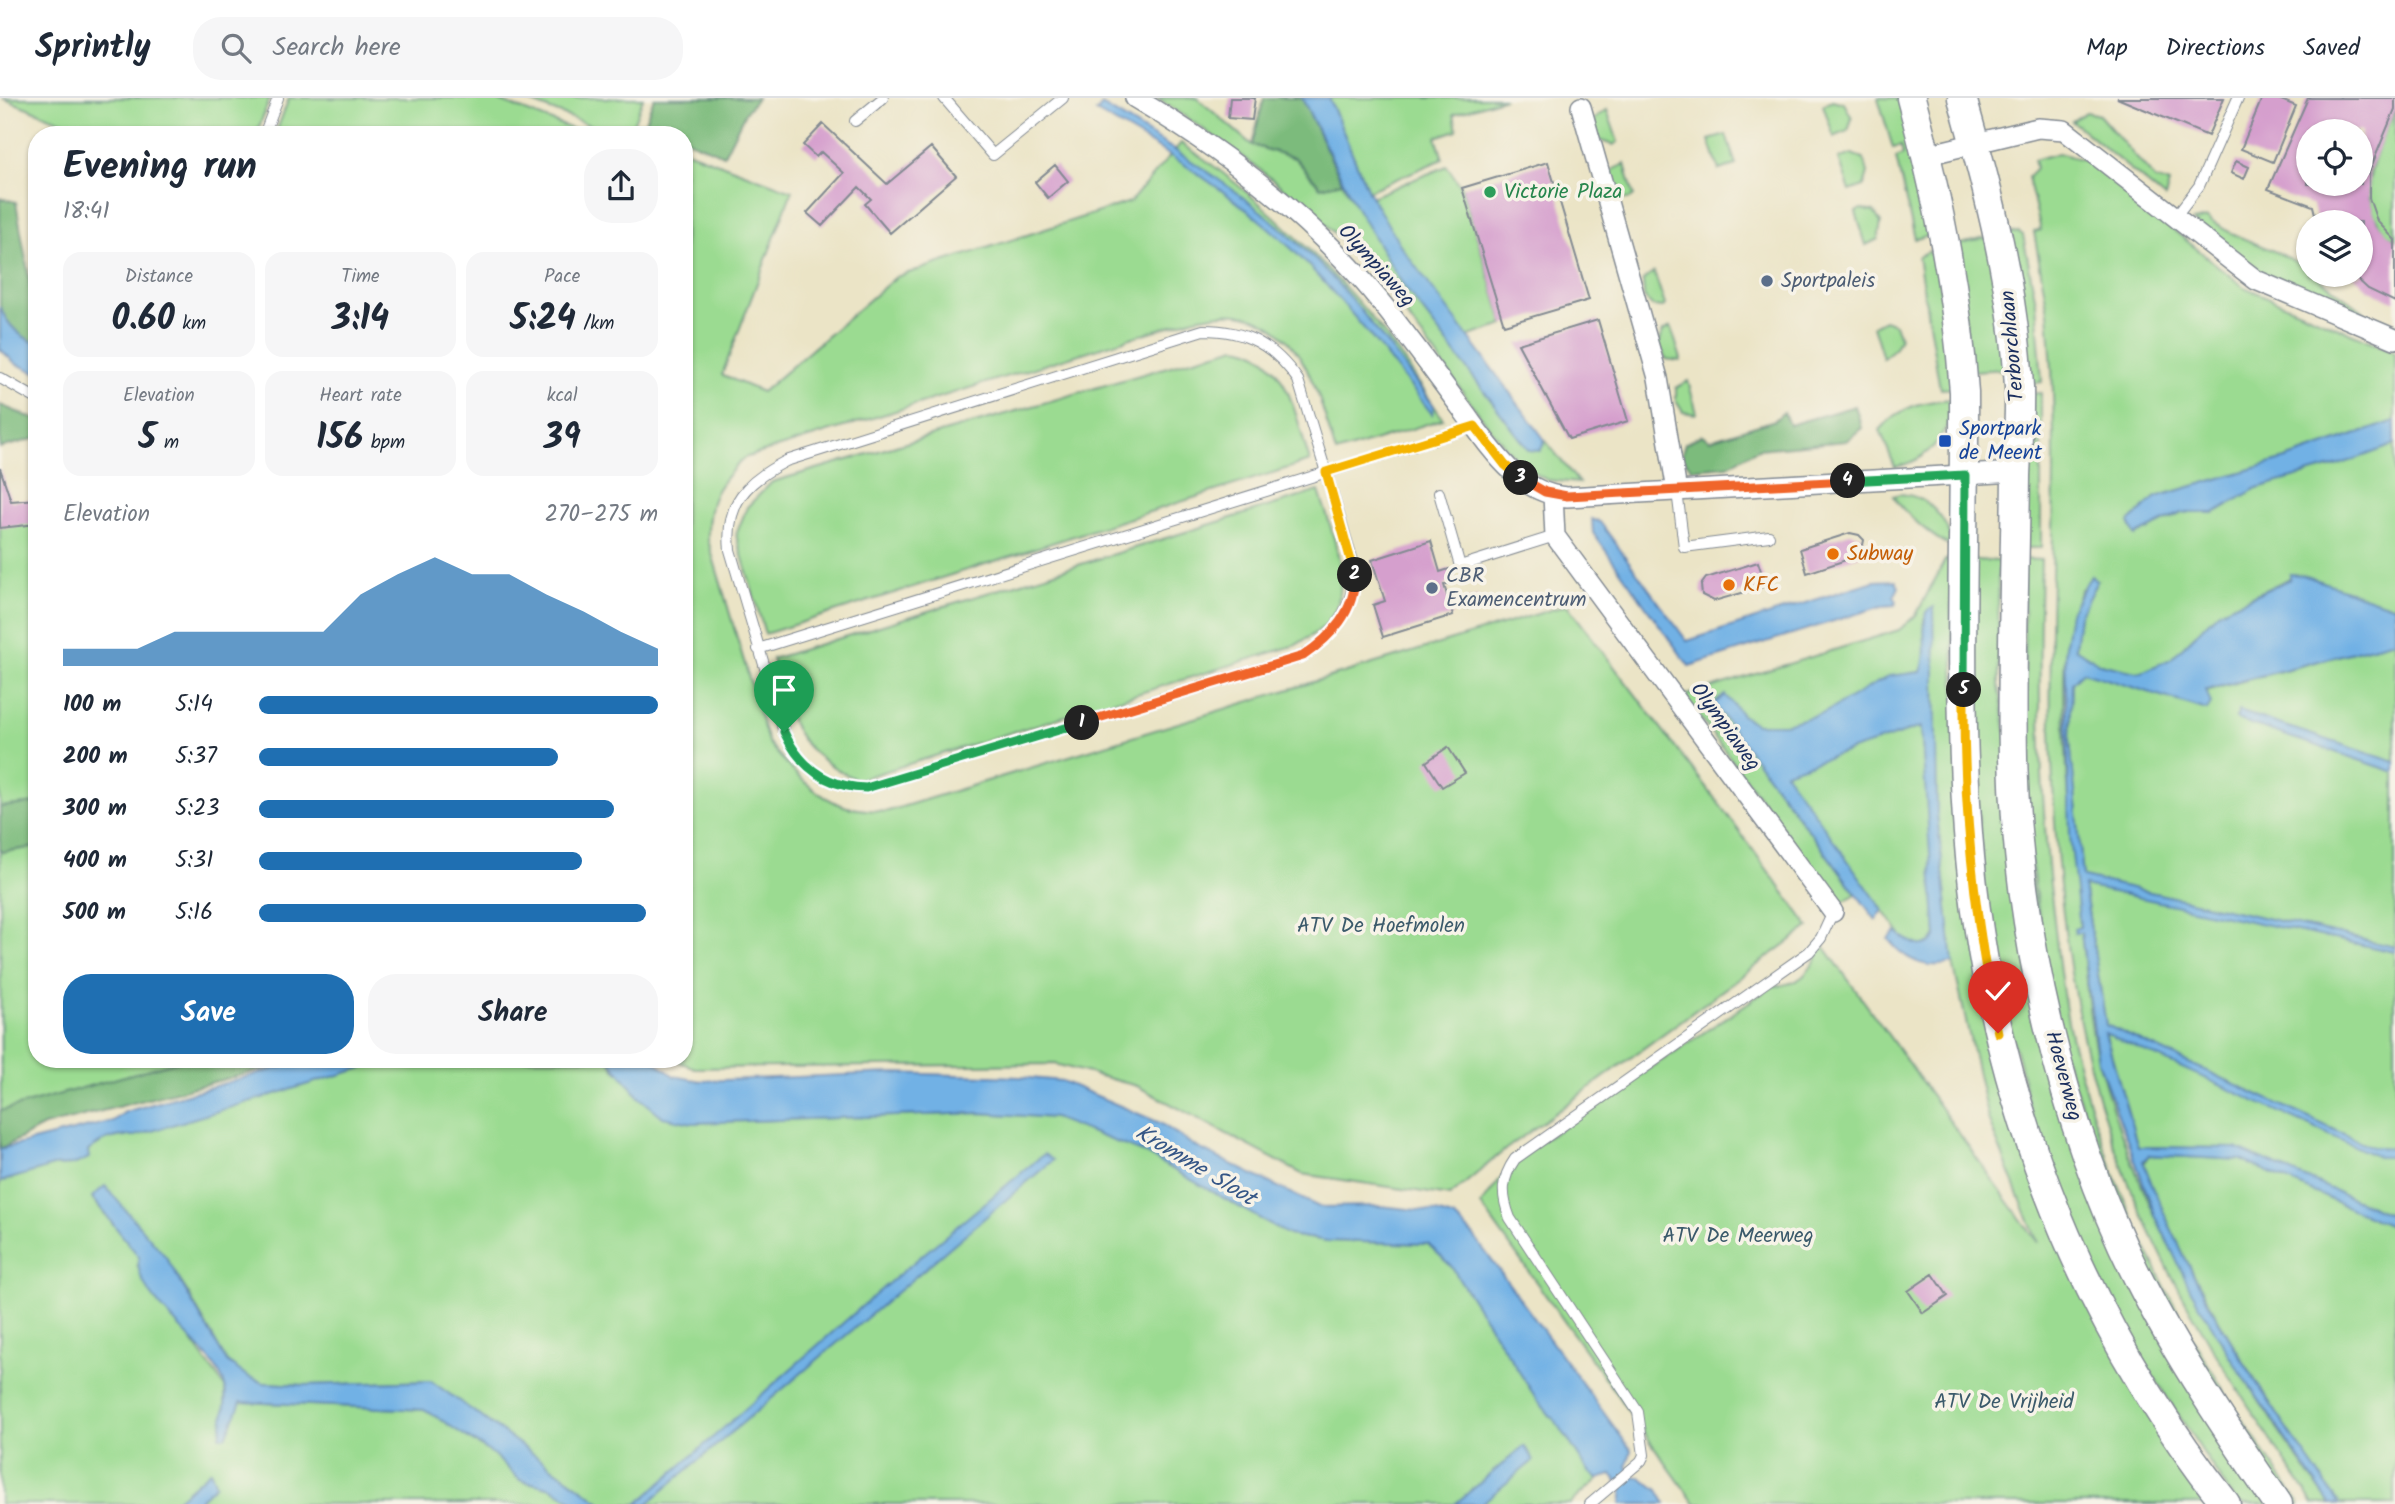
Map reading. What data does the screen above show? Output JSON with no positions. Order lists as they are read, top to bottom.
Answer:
{
  "streets": {
    "main road": ["Terborchlaan", "Hoeverweg"],
    "street": ["Olympiaweg"]
  },
  "crossings": [
    ["Terborchlaan", "Hoeverweg"]
  ],
  "water": ["Kromme Sloot"],
  "parks": ["ATV De Hoefmolen", "ATV De Meerweg", "ATV De Vrijheid"],
  "places": {
    "other": [
      "Victorie Plaza",
      "Sportpaleis",
      "Subway",
      "KFC",
      "CBR Examencentrum"
    ],
    "transit": ["Sportpark de Meent"]
  },
  "page": {
    "header": "Sprintly",
    "search": "Search here",
    "nav": ["Map", "Directions", "Saved"],
    "heading": ["Evening run", "18:41"],
    "stats": [
      ["Distance", "0.60 km"],
      ["Time", "3:14"],
      ["Pace", "5:24 /km"],
      ["Elevation", "5 m"],
      ["Heart rate", "156 bpm"],
      ["kcal", "39"]
    ],
    "pins": [
      "3",
      "4",
      "2",
      "5",
      "1"
    ],
    "chart": ["Elevation", "270–275 m"],
    "list": [
      {
        "name": "100 m",
        "note": "5:14"
      },
      {
        "name": "200 m",
        "note": "5:37"
      },
      {
        "name": "300 m",
        "note": "5:23"
      },
      {
        "name": "400 m",
        "note": "5:31"
      },
      {
        "name": "500 m",
        "note": "5:16"
      }
    ],
    "buttons": ["Save", "Share"]
  }
}
